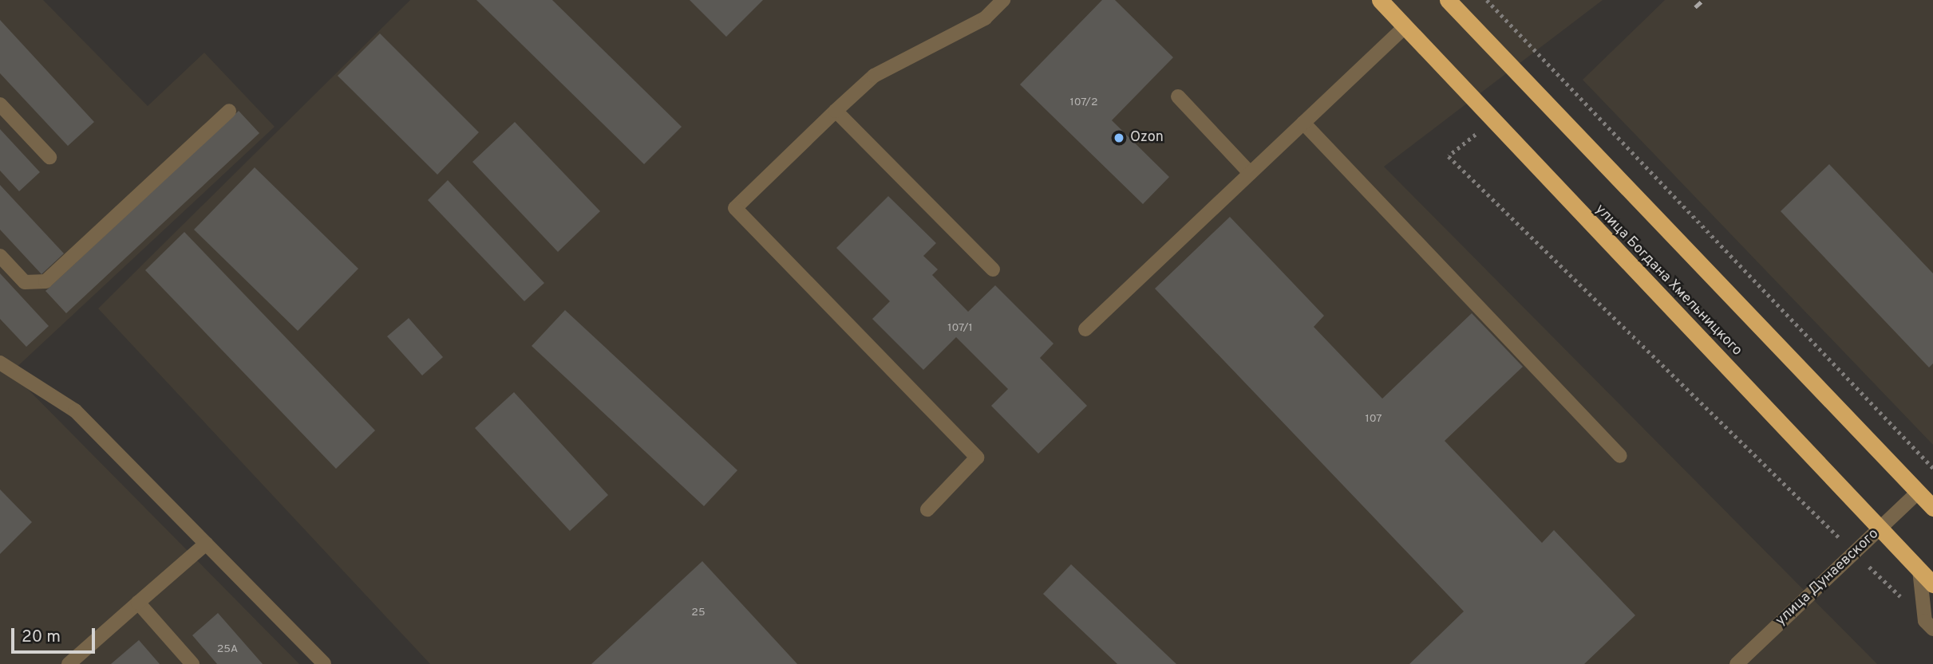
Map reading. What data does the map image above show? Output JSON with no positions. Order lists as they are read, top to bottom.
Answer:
{
  "streets": {
    "highway": ["улица Богдана Хмельницкого"],
    "street": ["улица Дунаевского"]
  },
  "crossings": [
    ["улица Богдана Хмельницкого", "улица Дунаевского"]
  ],
  "places": ["Ozon"],
  "house_numbers": [
    "107/2",
    "107/1",
    "107",
    "25",
    "25А"
  ],
  "scale_bar": "20 m"
}
